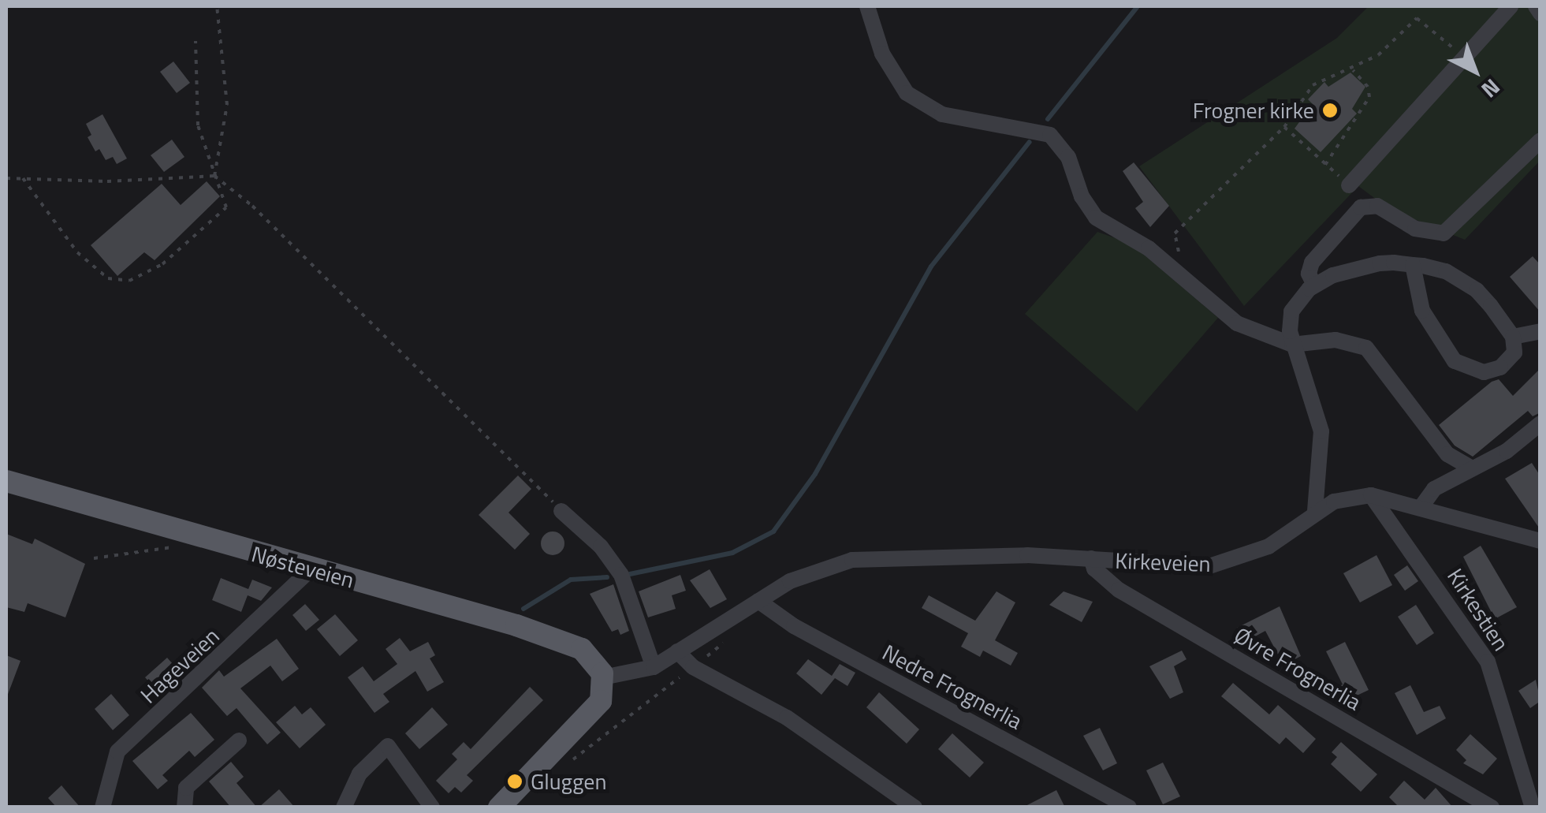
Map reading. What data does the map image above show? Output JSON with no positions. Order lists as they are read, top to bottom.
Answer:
{
  "streets": {
    "main road": ["Nøsteveien"],
    "street": [
      "Kirkeveien",
      "Kirkestien",
      "Hageveien",
      "Øvre Frognerlia",
      "Nedre Frognerlia"
    ]
  },
  "crossings": [
    ["Kirkeveien", "Nøsteveien"],
    ["Kirkeveien", "Kirkestien"],
    ["Kirkeveien", "Øvre Frognerlia"],
    ["Kirkeveien", "Nedre Frognerlia"],
    ["Nøsteveien", "Hageveien"]
  ],
  "places": ["Frogner kirke", "Gluggen"],
  "north": "bottom right"
}
